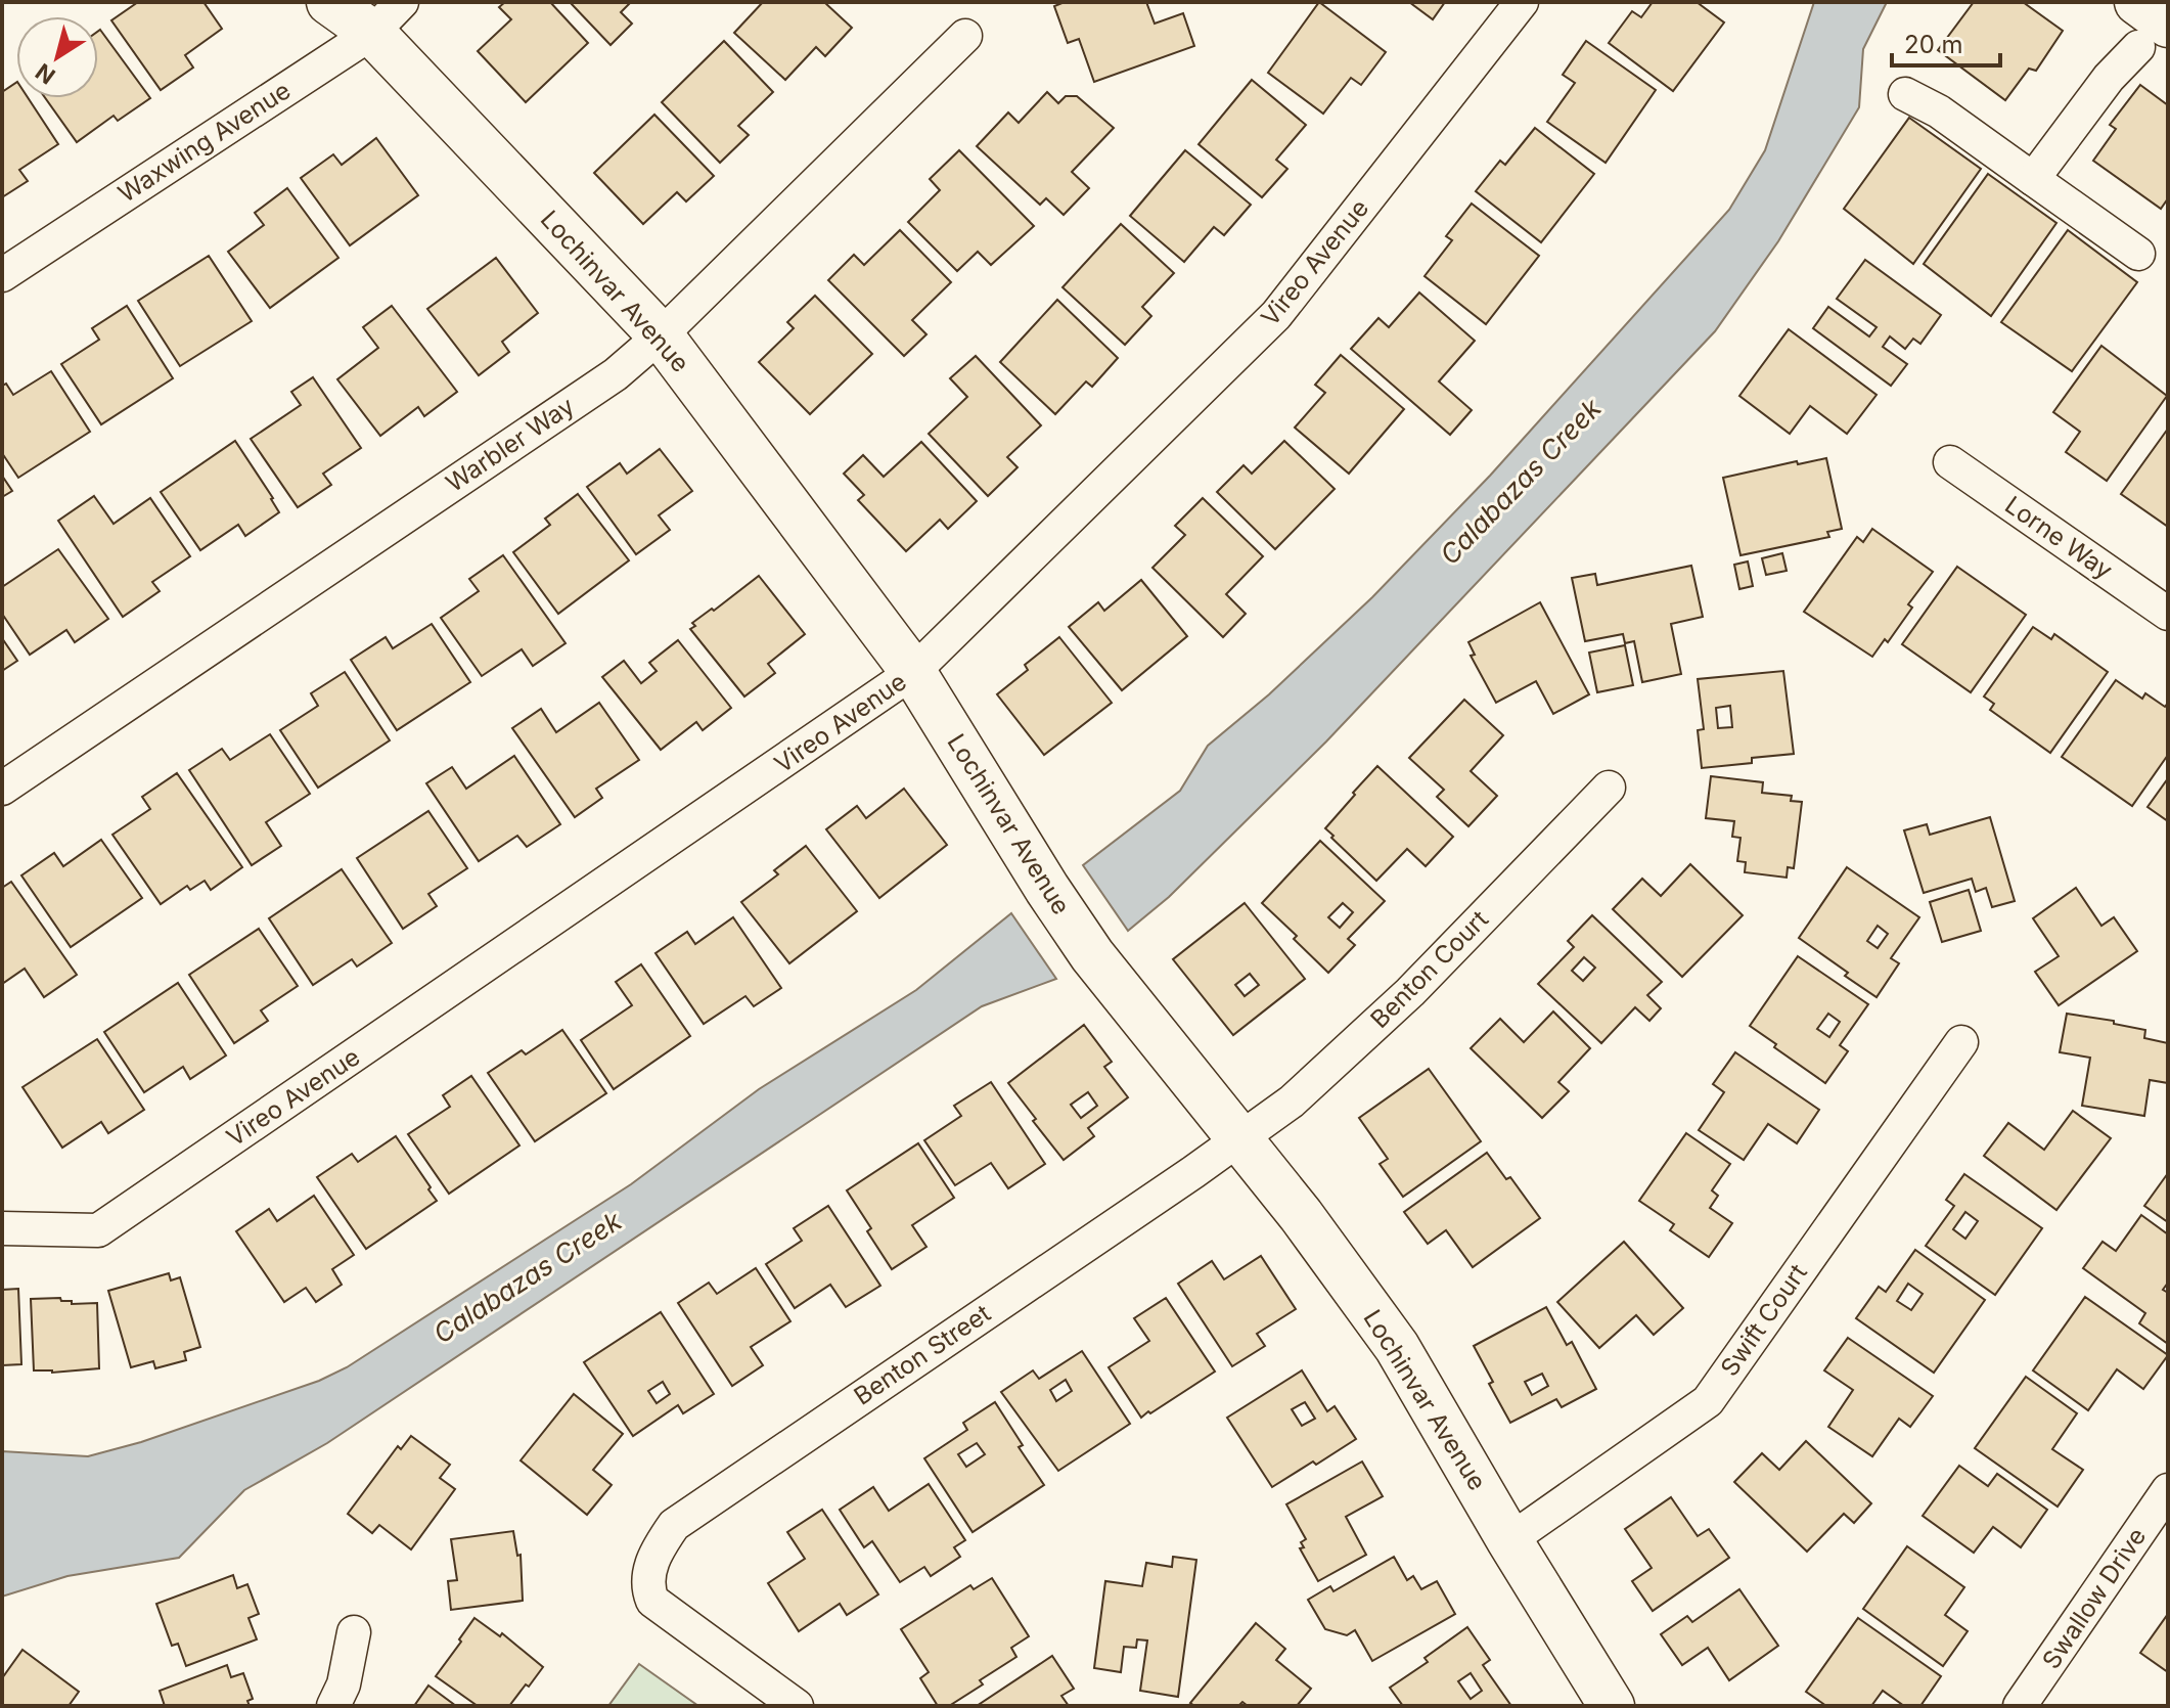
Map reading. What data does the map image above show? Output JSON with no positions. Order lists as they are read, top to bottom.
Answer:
{
  "streets": {
    "street": [
      "Waxwing Avenue",
      "Vireo Avenue",
      "Lochinvar Avenue",
      "Warbler Way",
      "Lorne Way",
      "Benton Court",
      "Swift Court",
      "Benton Street",
      "Swallow Drive"
    ]
  },
  "crossings": [
    ["Waxwing Avenue", "Lochinvar Avenue"],
    ["Vireo Avenue", "Lochinvar Avenue"],
    ["Lochinvar Avenue", "Warbler Way"],
    ["Lochinvar Avenue", "Benton Court"],
    ["Lochinvar Avenue", "Swift Court"],
    ["Lochinvar Avenue", "Benton Street"],
    ["Benton Court", "Benton Street"]
  ],
  "water": ["Calabazas Creek"],
  "scale_bar": "20 m",
  "north": "bottom left"
}
